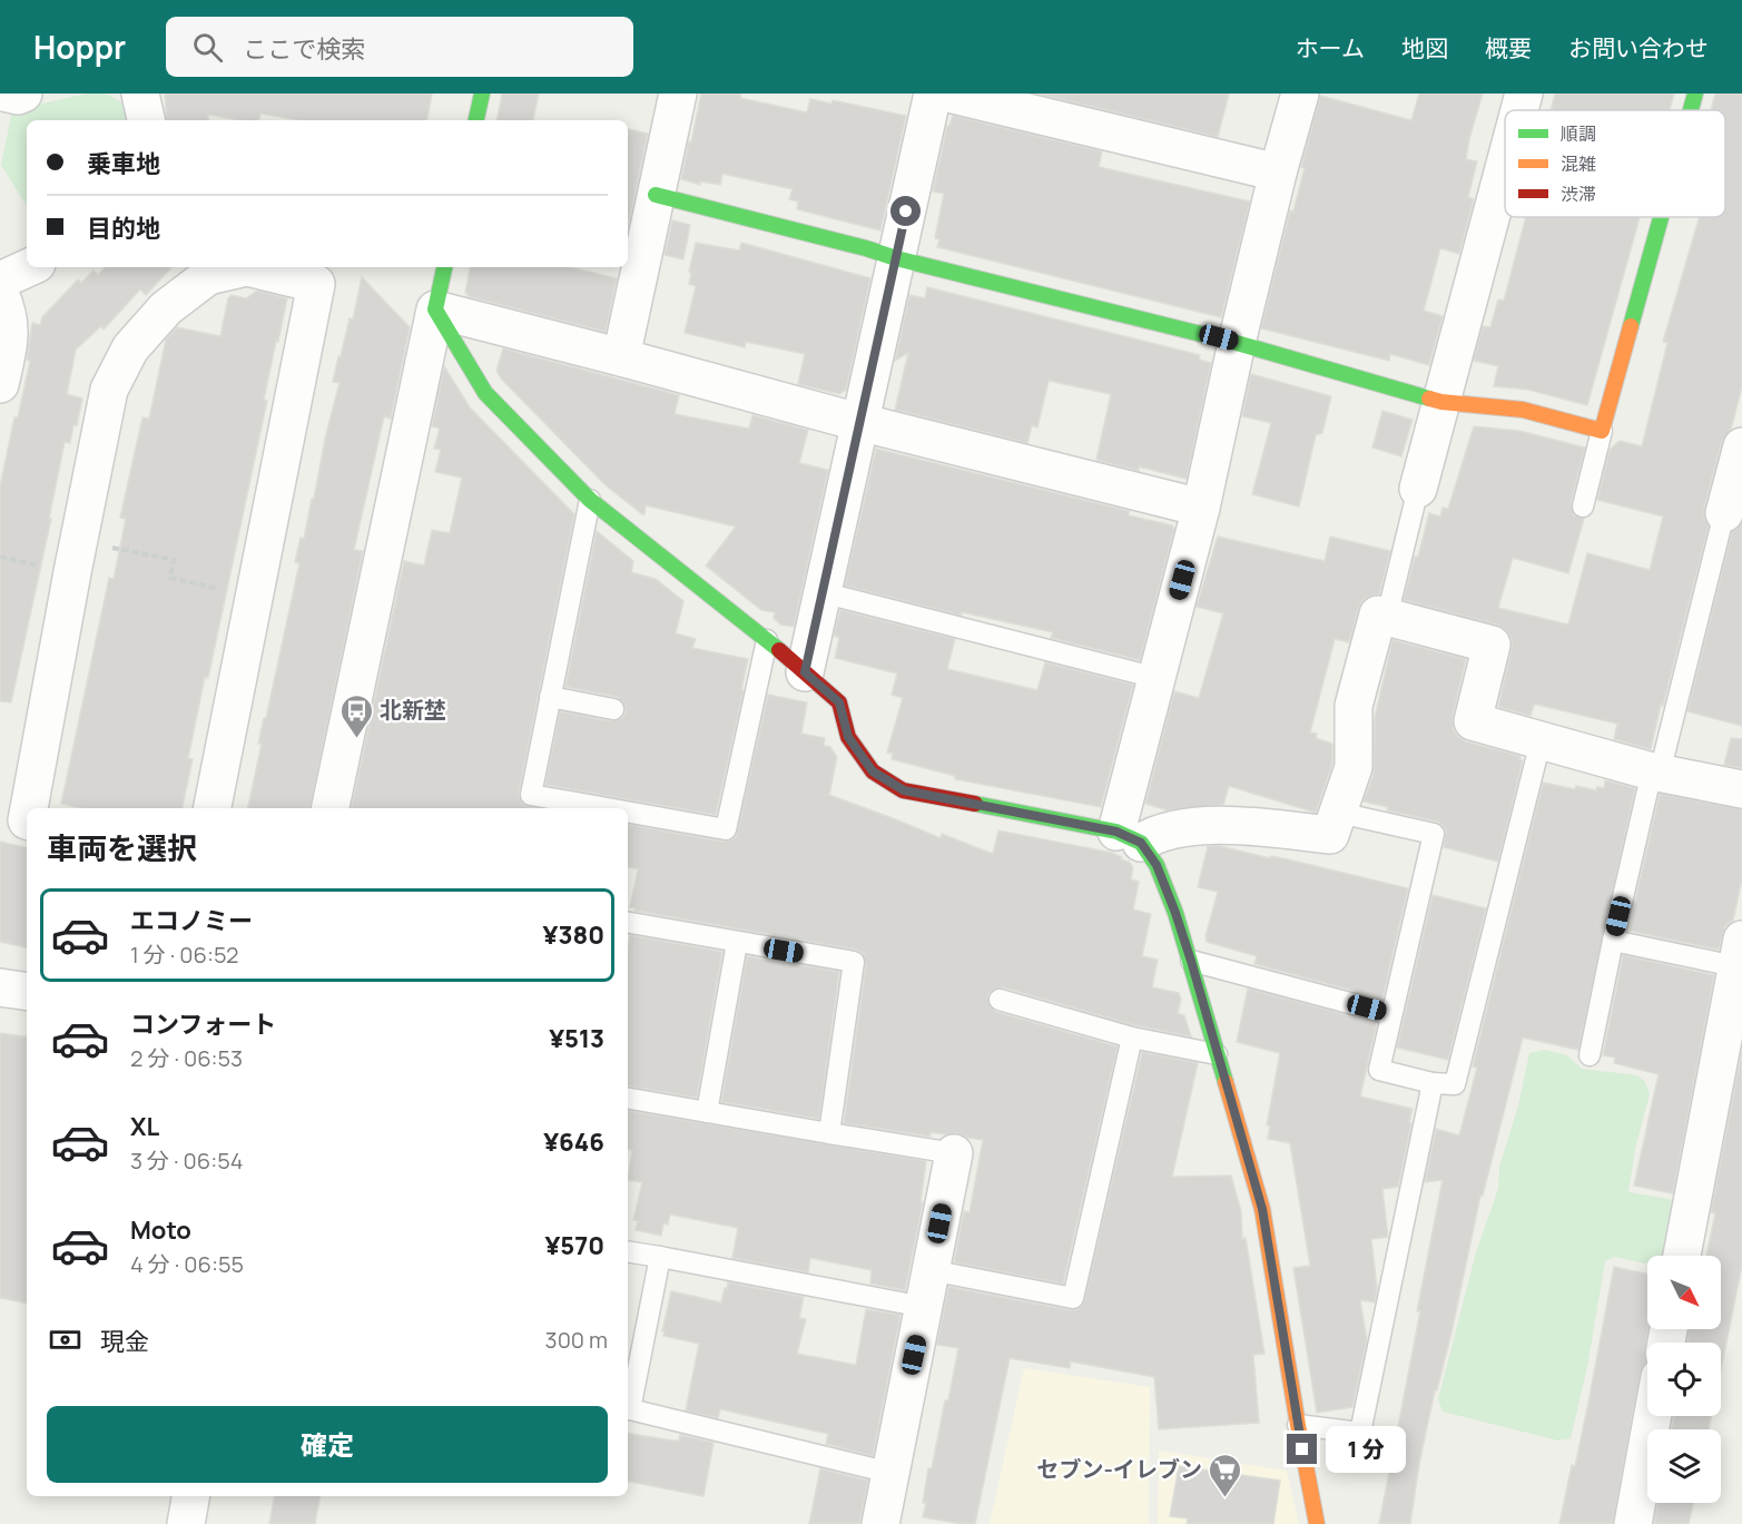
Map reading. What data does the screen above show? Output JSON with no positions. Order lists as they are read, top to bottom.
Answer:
{
  "places": {
    "bus stop": ["北新埜"],
    "supermarket": ["セブン-イレブン"]
  },
  "legend": ["順調", "混雑", "渋滞"],
  "north": "bottom right",
  "page": {
    "header": "Hoppr",
    "search": "ここで検索",
    "nav": [
      "ホーム",
      "地図",
      "概要",
      "お問い合わせ"
    ],
    "banner": ["乗車地", "目的地"],
    "heading": "車両を選択",
    "list": [
      {
        "name": "エコノミー",
        "note": "1 分 · 06:52",
        "value": "¥380"
      },
      {
        "name": "コンフォート",
        "note": "2 分 · 06:53",
        "value": "¥513"
      },
      {
        "name": "XL",
        "note": "3 分 · 06:54",
        "value": "¥646"
      },
      {
        "name": "Moto",
        "note": "4 分 · 06:55",
        "value": "¥570"
      }
    ],
    "pay": ["現金", "300 m"],
    "buttons": "確定",
    "bubble": "1 分"
  }
}
